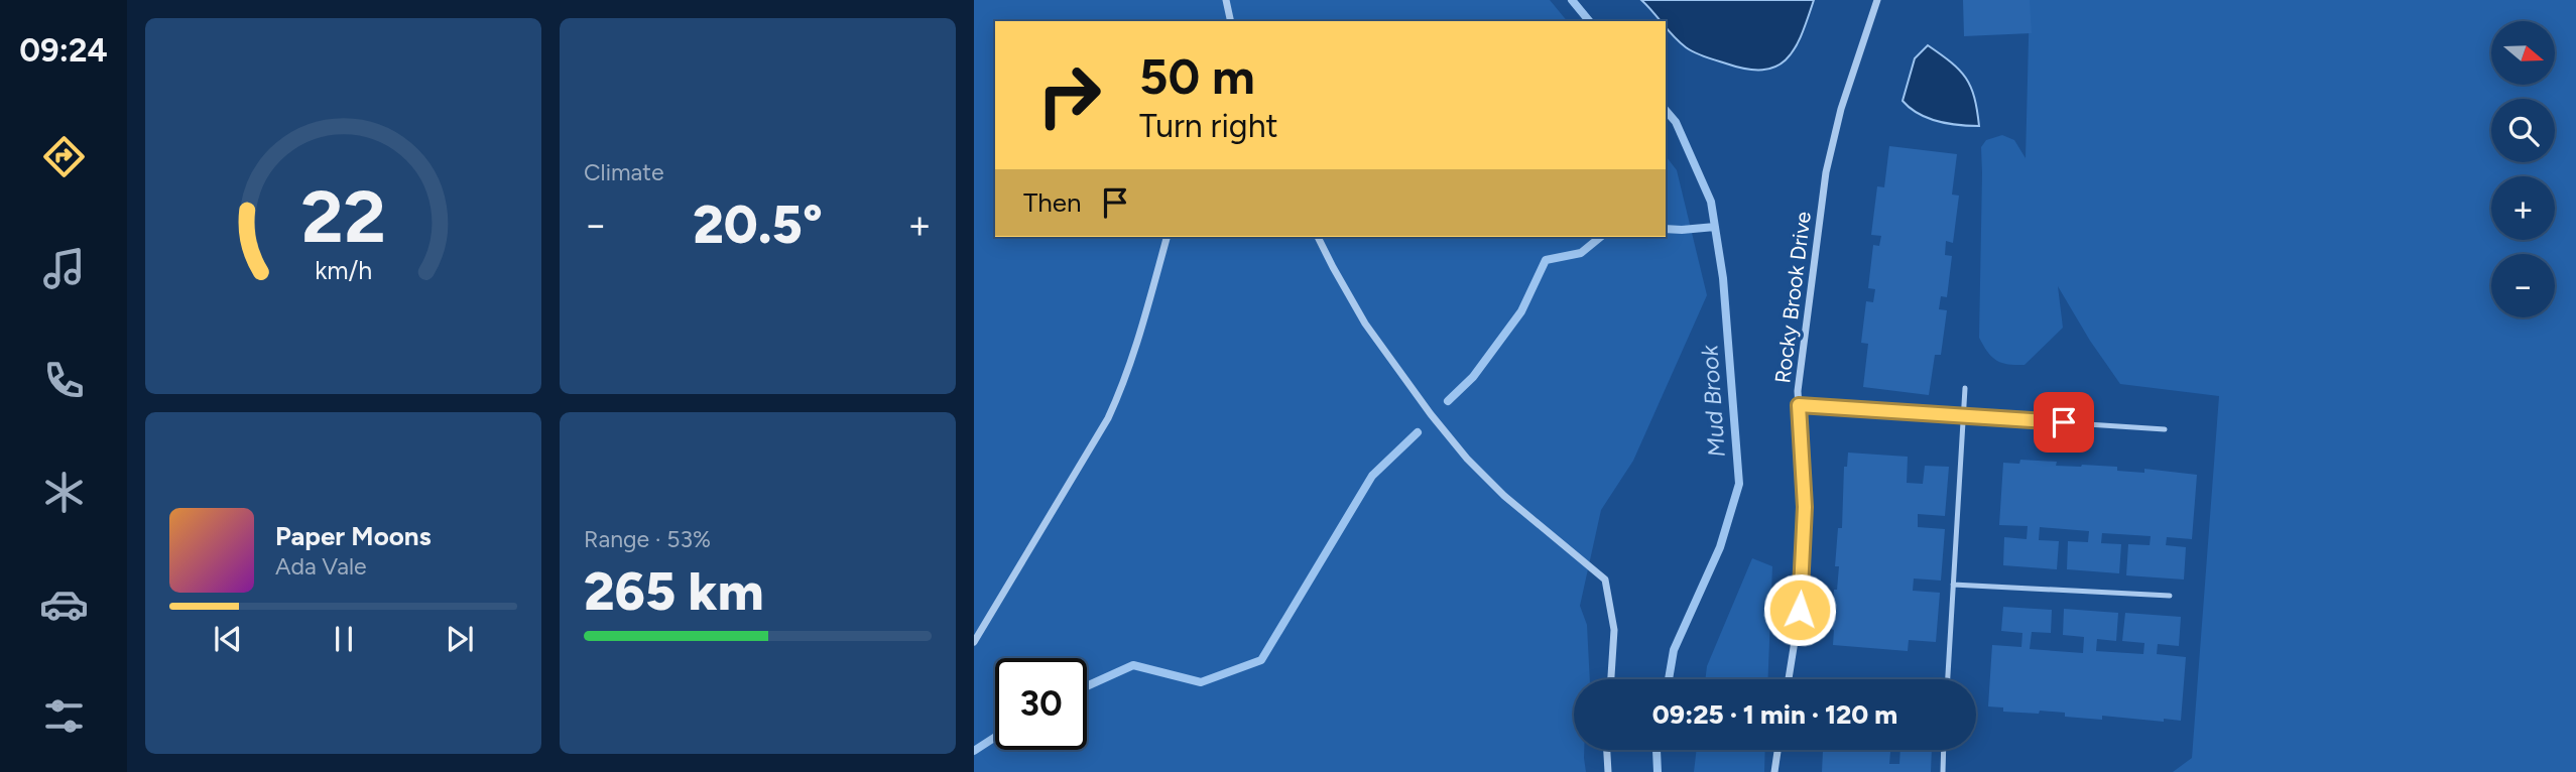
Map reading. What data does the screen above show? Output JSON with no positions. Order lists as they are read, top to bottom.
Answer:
{
  "streets": {
    "street": ["Rocky Brook Drive"]
  },
  "water": ["Mud Brook"],
  "north": "right",
  "page": {
    "tabs": "09:24",
    "tile": [
      "Climate",
      ["Range · 53%", "265 km"]
    ],
    "map_buttons": ["+", "−"],
    "turn": ["50 m", "Turn right"],
    "then": "Then",
    "heat": ["−", "20.5°", "+"],
    "song": ["Paper Moons", "Ada Vale"],
    "limit": "30",
    "trip": "09:25 · 1 min · 120 m",
    "gauge": ["22", "km/h"]
  }
}
